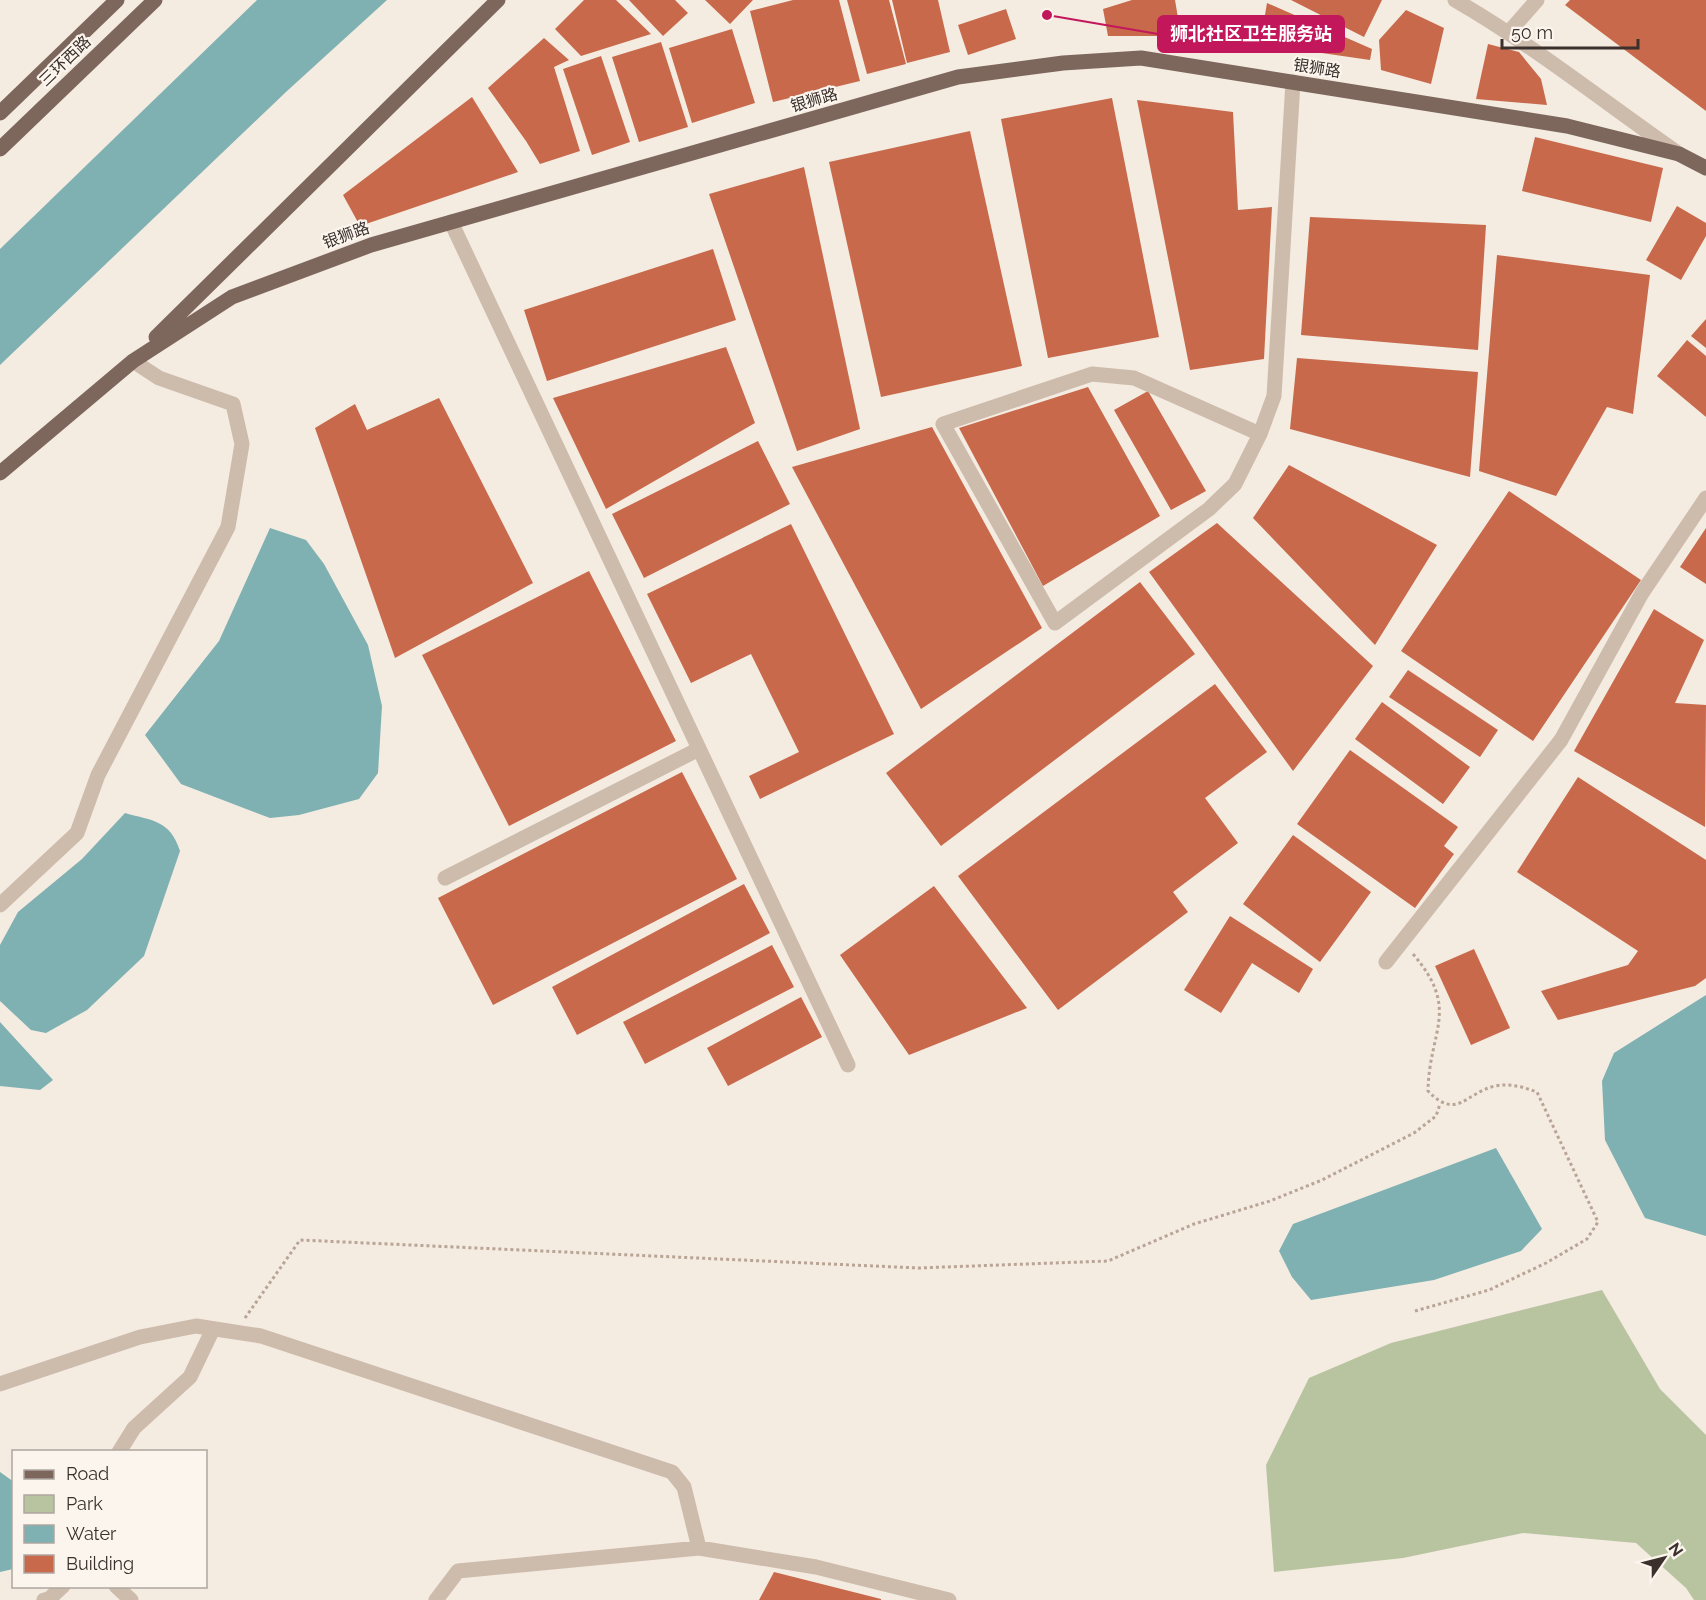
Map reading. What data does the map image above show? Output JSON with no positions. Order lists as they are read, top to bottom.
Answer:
{
  "streets": {
    "main road": ["三环西路", "银狮路"]
  },
  "places": ["狮北社区卫生服务站"],
  "legend": [
    "Road",
    "Park",
    "Water",
    "Building"
  ],
  "scale_bar": "50 m",
  "north": "top right"
}
